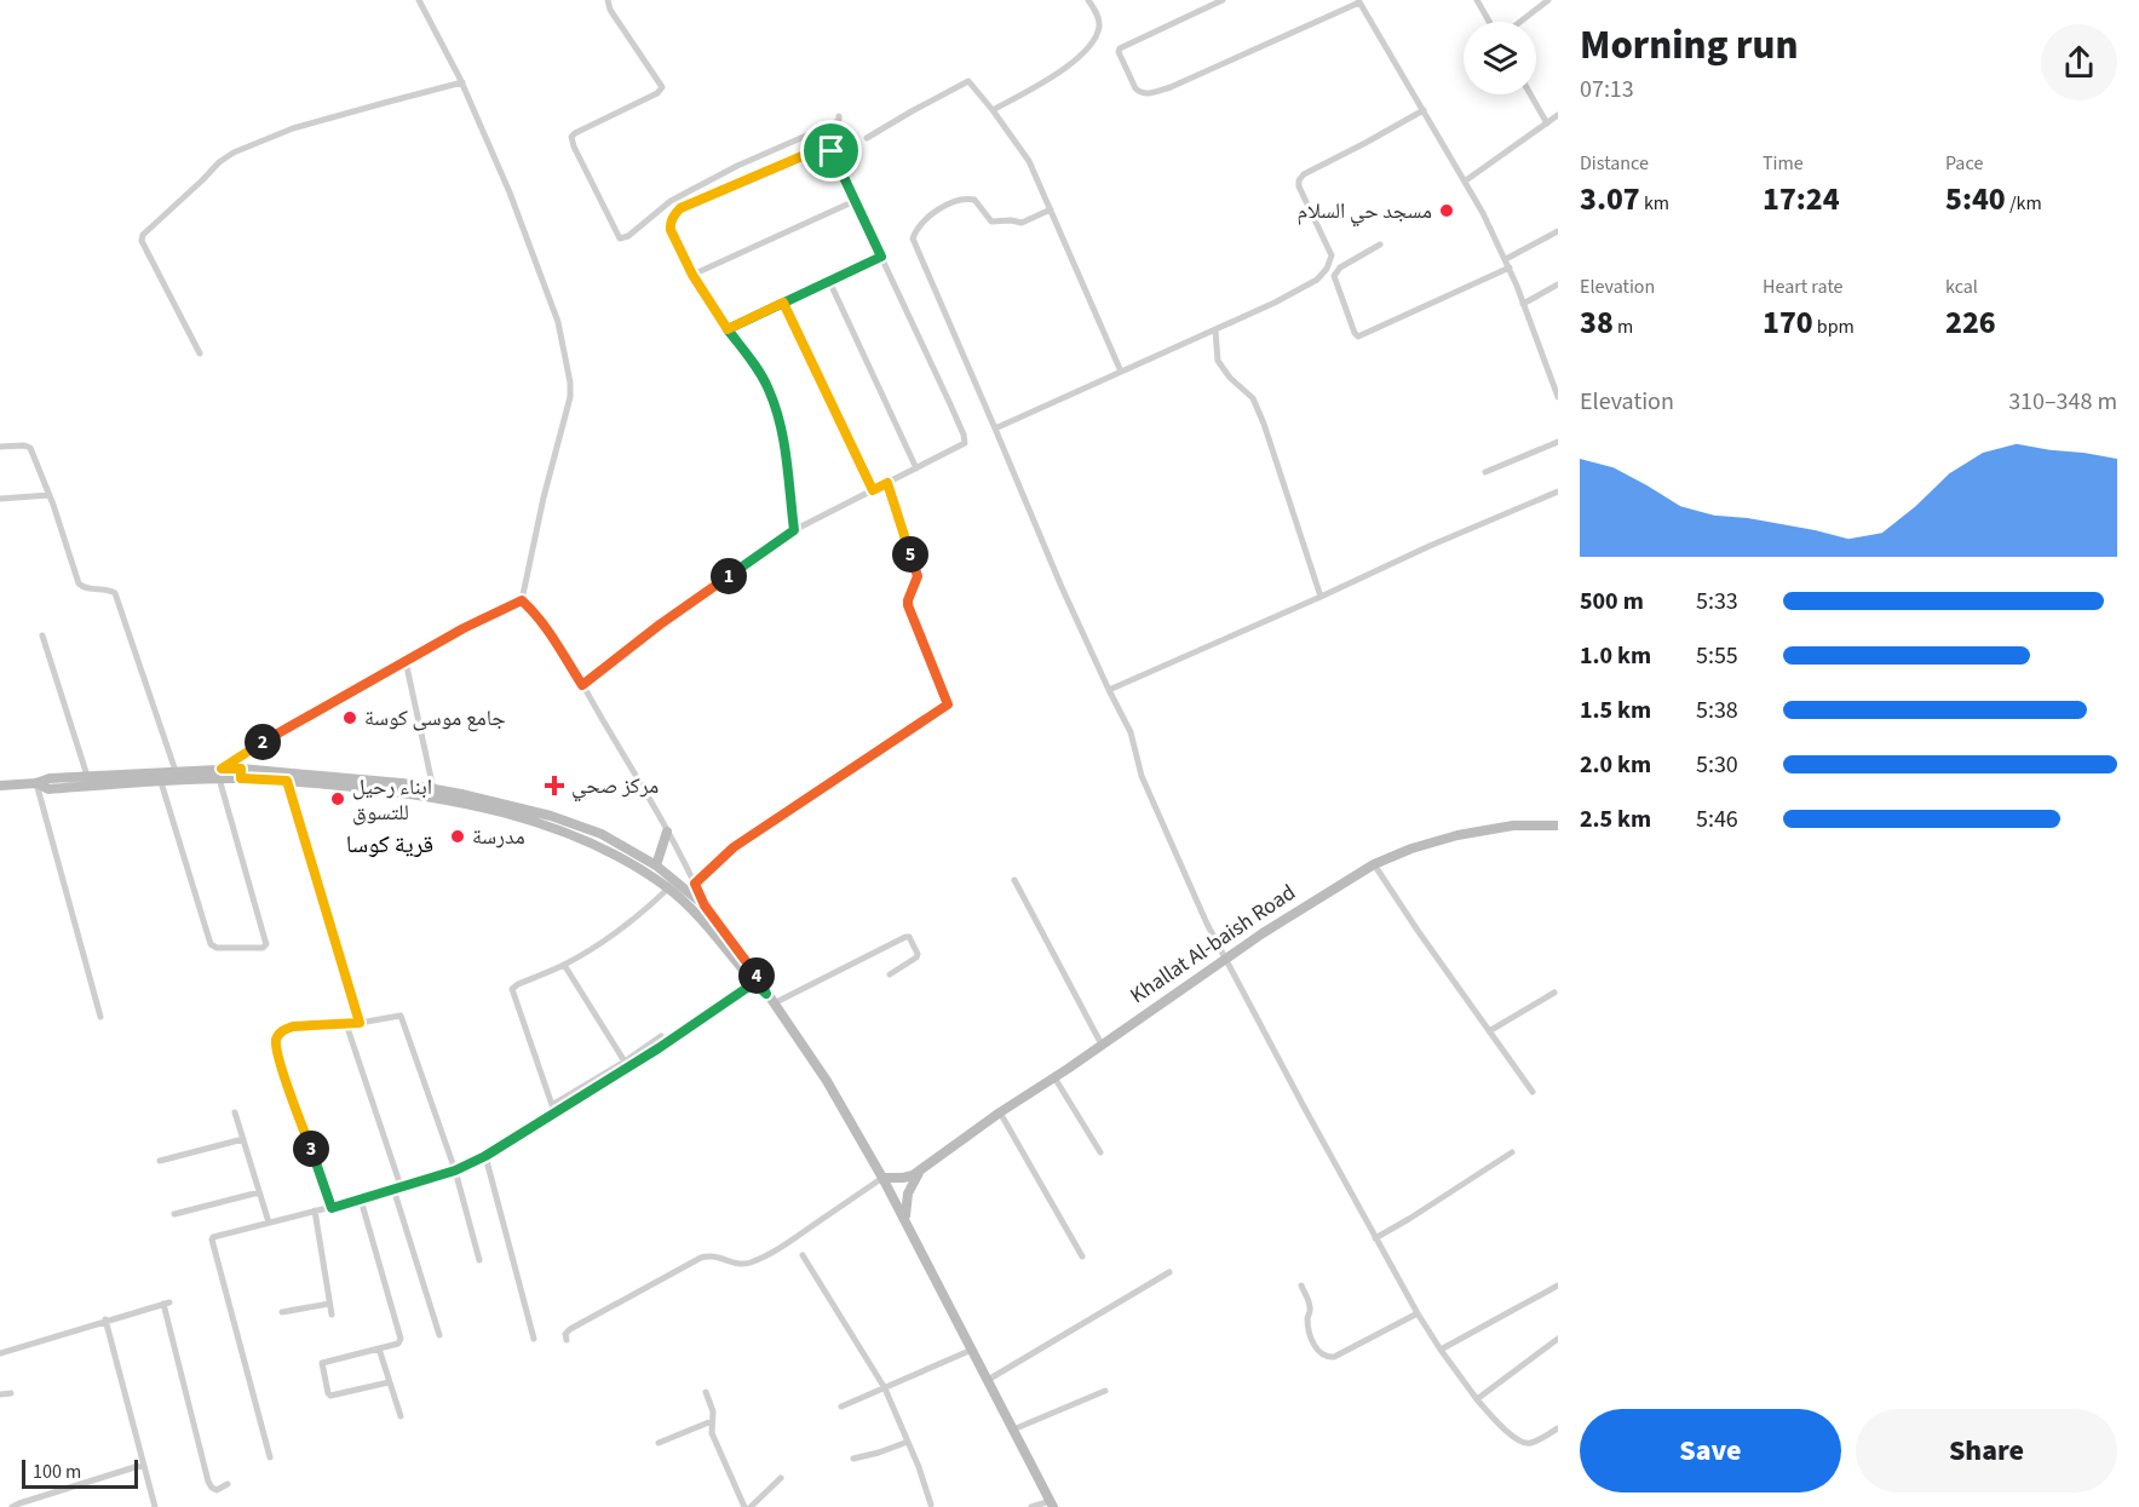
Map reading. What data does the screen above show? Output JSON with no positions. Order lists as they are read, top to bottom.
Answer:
{
  "streets": {
    "street": ["Khallat Al-baish Road"]
  },
  "districts": ["قرية كوسا"],
  "places": {
    "other": [
      "مسجد حي السلام",
      "جامع موسى كوسة",
      "ابناء رحيل للتسوق",
      "مدرسة"
    ],
    "health": ["مركز صحي"]
  },
  "scale_bar": "100 m",
  "page": {
    "heading": ["Morning run", "07:13"],
    "stats": [
      ["Distance", "3.07 km"],
      ["Time", "17:24"],
      ["Pace", "5:40 /km"],
      ["Elevation", "38 m"],
      ["Heart rate", "170 bpm"],
      ["kcal", "226"]
    ],
    "chart": ["Elevation", "310–348 m"],
    "pins": [
      "5",
      "1",
      "2",
      "4",
      "3"
    ],
    "list": [
      {
        "name": "500 m",
        "note": "5:33"
      },
      {
        "name": "1.0 km",
        "note": "5:55"
      },
      {
        "name": "1.5 km",
        "note": "5:38"
      },
      {
        "name": "2.0 km",
        "note": "5:30"
      },
      {
        "name": "2.5 km",
        "note": "5:46"
      }
    ],
    "buttons": ["Save", "Share"],
    "scale": "100 m"
  }
}
